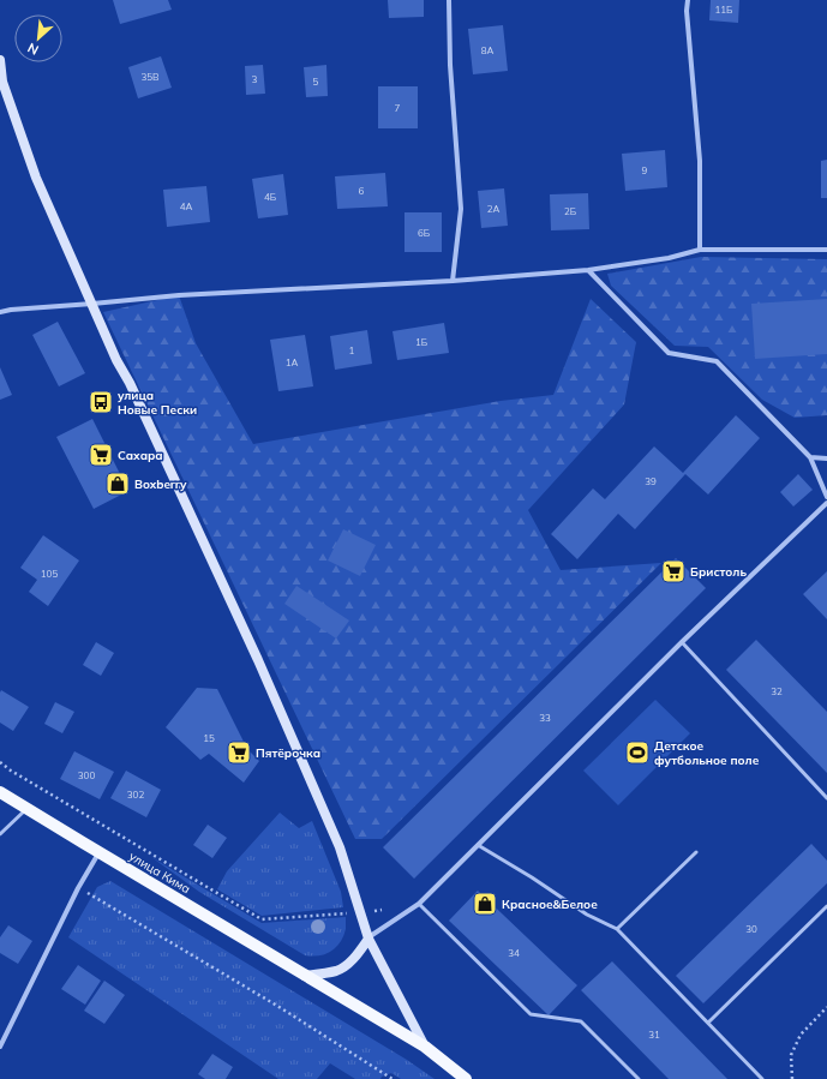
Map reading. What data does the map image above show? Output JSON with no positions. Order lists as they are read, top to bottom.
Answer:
{
  "streets": {
    "main road": ["улица Кима"]
  },
  "places": {
    "bus stop": ["улица Новые Пески"],
    "supermarket": ["Сахара", "Бристоль", "Пятёрочка"],
    "shop": ["Boxberry", "Красное&Белое"],
    "sports": ["Детское футбольное поле"]
  },
  "house_numbers": [
    "11Б",
    "8А",
    "35В",
    "3",
    "5",
    "7",
    "9",
    "6",
    "4Б",
    "4А",
    "2А",
    "2Б",
    "6Б",
    "1Б",
    "1",
    "1А",
    "39",
    "105",
    "32",
    "33",
    "15",
    "300",
    "302",
    "30",
    "34",
    "31"
  ],
  "north": "bottom left"
}
